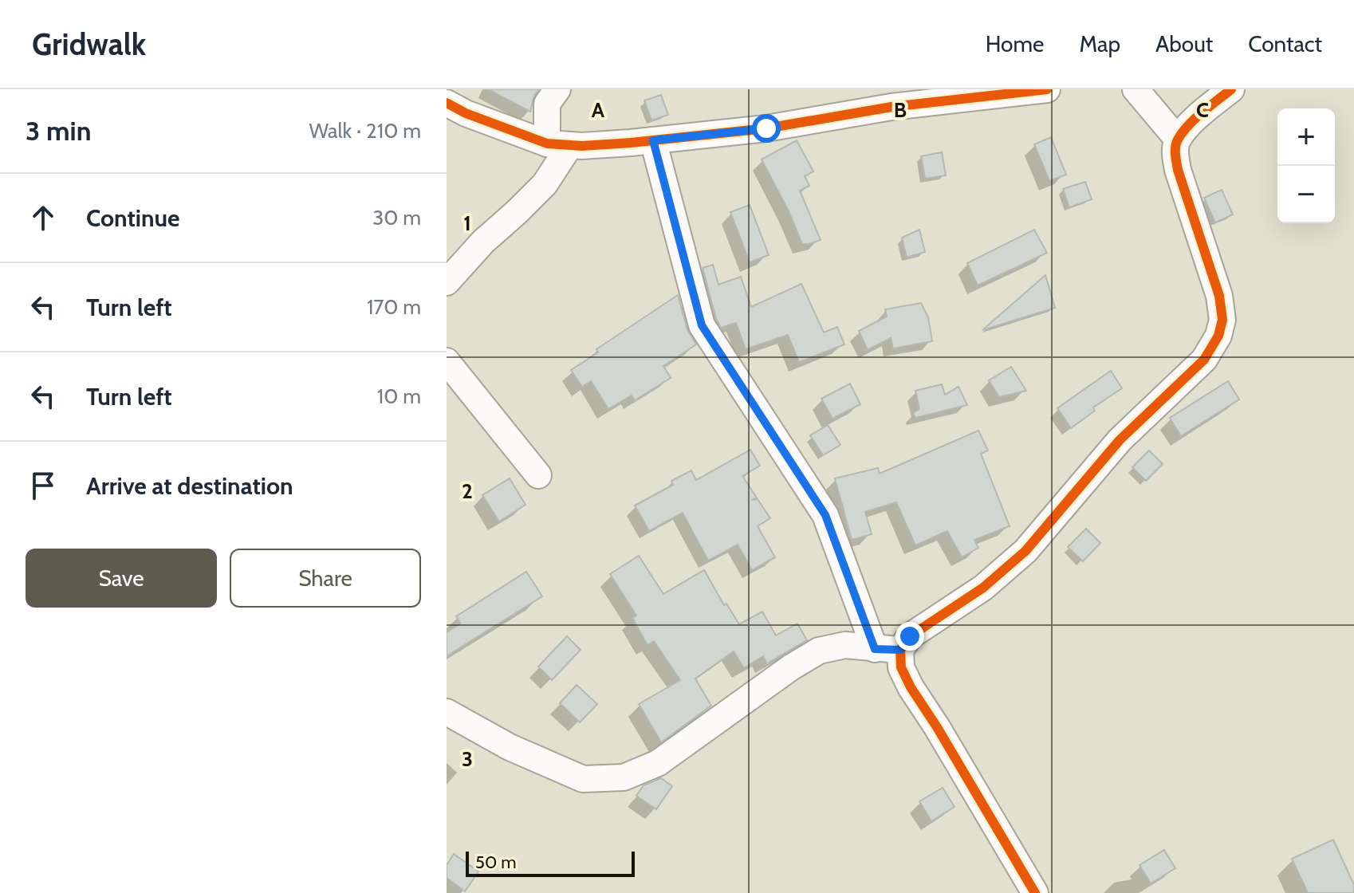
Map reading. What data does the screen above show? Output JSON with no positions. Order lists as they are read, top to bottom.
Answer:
{
  "scale_bar": "50 m",
  "page": {
    "header": "Gridwalk",
    "nav": [
      "Home",
      "Map",
      "About",
      "Contact"
    ],
    "heading": ["3 min", "Walk · 210 m"],
    "map_buttons": ["+", "−"],
    "list": [
      ["Continue", "30 m"],
      ["Turn left", "170 m"],
      ["Turn left", "10 m"],
      "Arrive at destination"
    ],
    "buttons": ["Save", "Share"],
    "scale": "50 m"
  },
  "grid": {
    "columns": ["A", "B", "C"],
    "rows": ["1", "2", "3"]
  }
}
